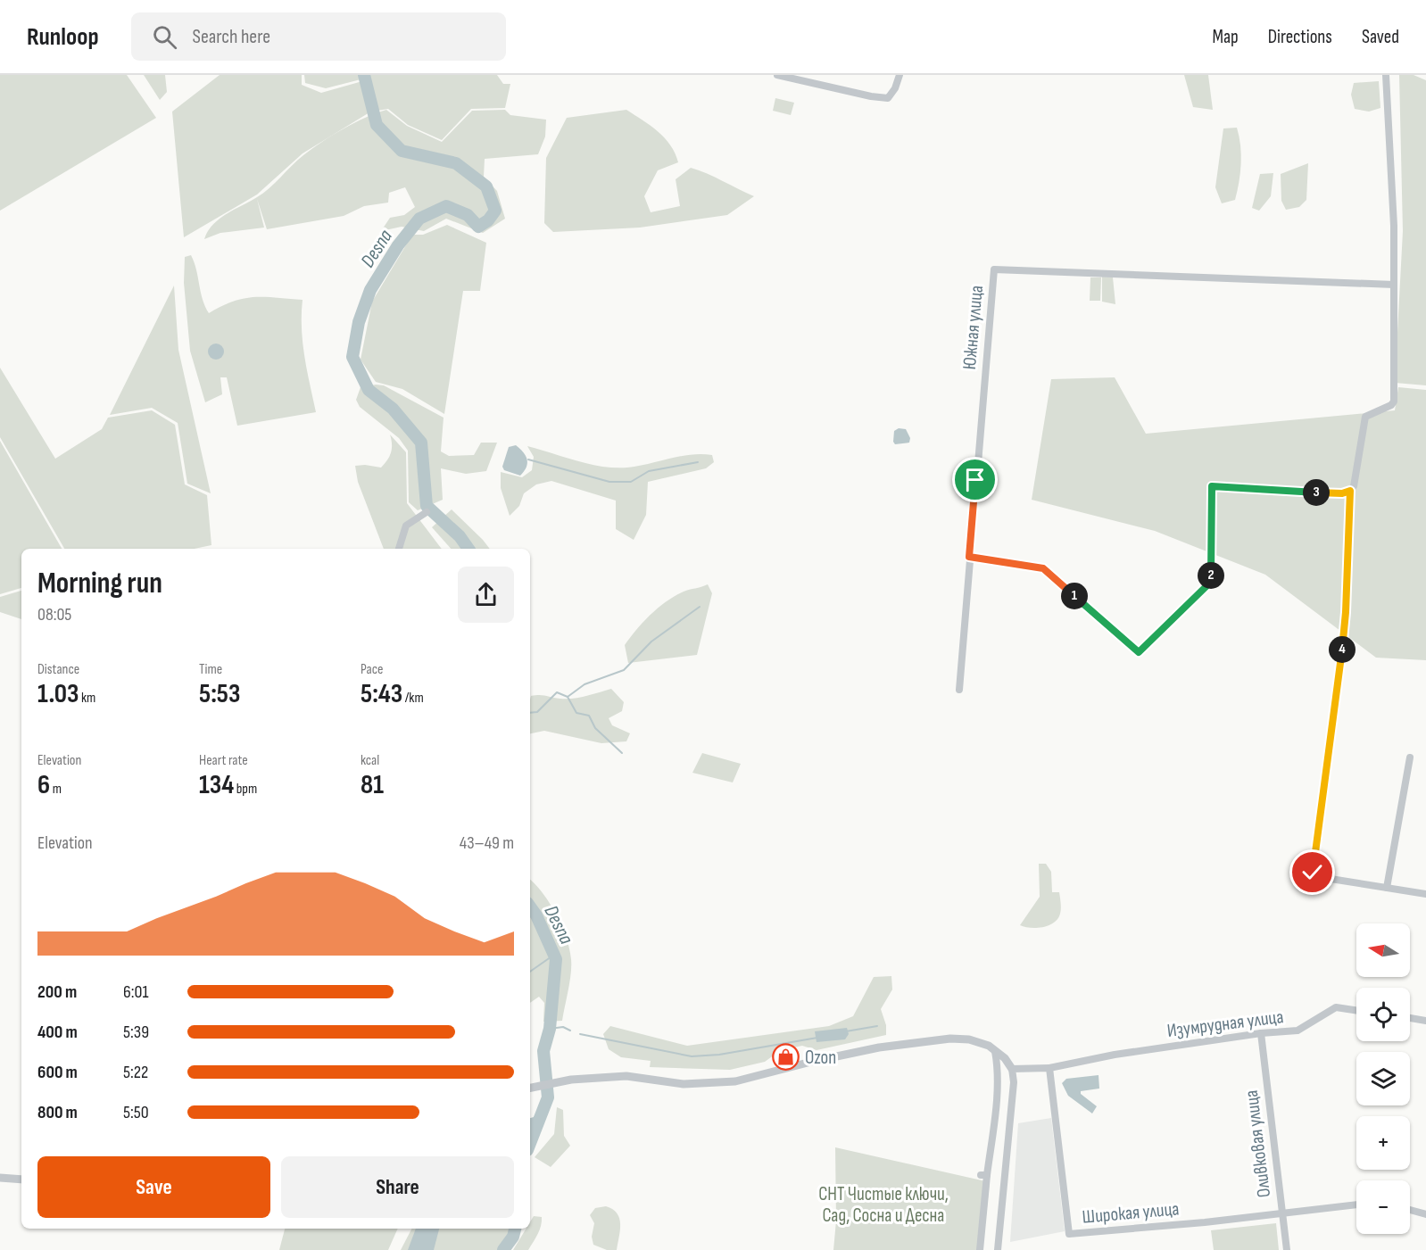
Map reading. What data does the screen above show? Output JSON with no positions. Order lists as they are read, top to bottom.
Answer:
{
  "streets": {
    "street": [
      "Южная улица",
      "Изумрудная улица",
      "Оливковая улица",
      "Широкая улица"
    ]
  },
  "crossings": [
    ["Изумрудная улица", "Оливковая улица"],
    ["Изумрудная улица", "Широкая улица"],
    ["Оливковая улица", "Широкая улица"]
  ],
  "water": ["Desna"],
  "parks": ["СНТ Чистые ключи, Сад, Сосна и Десна"],
  "places": {
    "shop": ["Ozon"]
  },
  "north": "left",
  "page": {
    "header": "Runloop",
    "search": "Search here",
    "nav": ["Map", "Directions", "Saved"],
    "pins": [
      "3",
      "2",
      "1",
      "4"
    ],
    "heading": ["Morning run", "08:05"],
    "stats": [
      ["Distance", "1.03 km"],
      ["Time", "5:53"],
      ["Pace", "5:43 /km"],
      ["Elevation", "6 m"],
      ["Heart rate", "134 bpm"],
      ["kcal", "81"]
    ],
    "chart": ["Elevation", "43–49 m"],
    "map_buttons": ["+", "−"],
    "list": [
      {
        "name": "200 m",
        "note": "6:01"
      },
      {
        "name": "400 m",
        "note": "5:39"
      },
      {
        "name": "600 m",
        "note": "5:22"
      },
      {
        "name": "800 m",
        "note": "5:50"
      }
    ],
    "buttons": ["Save", "Share"]
  }
}
